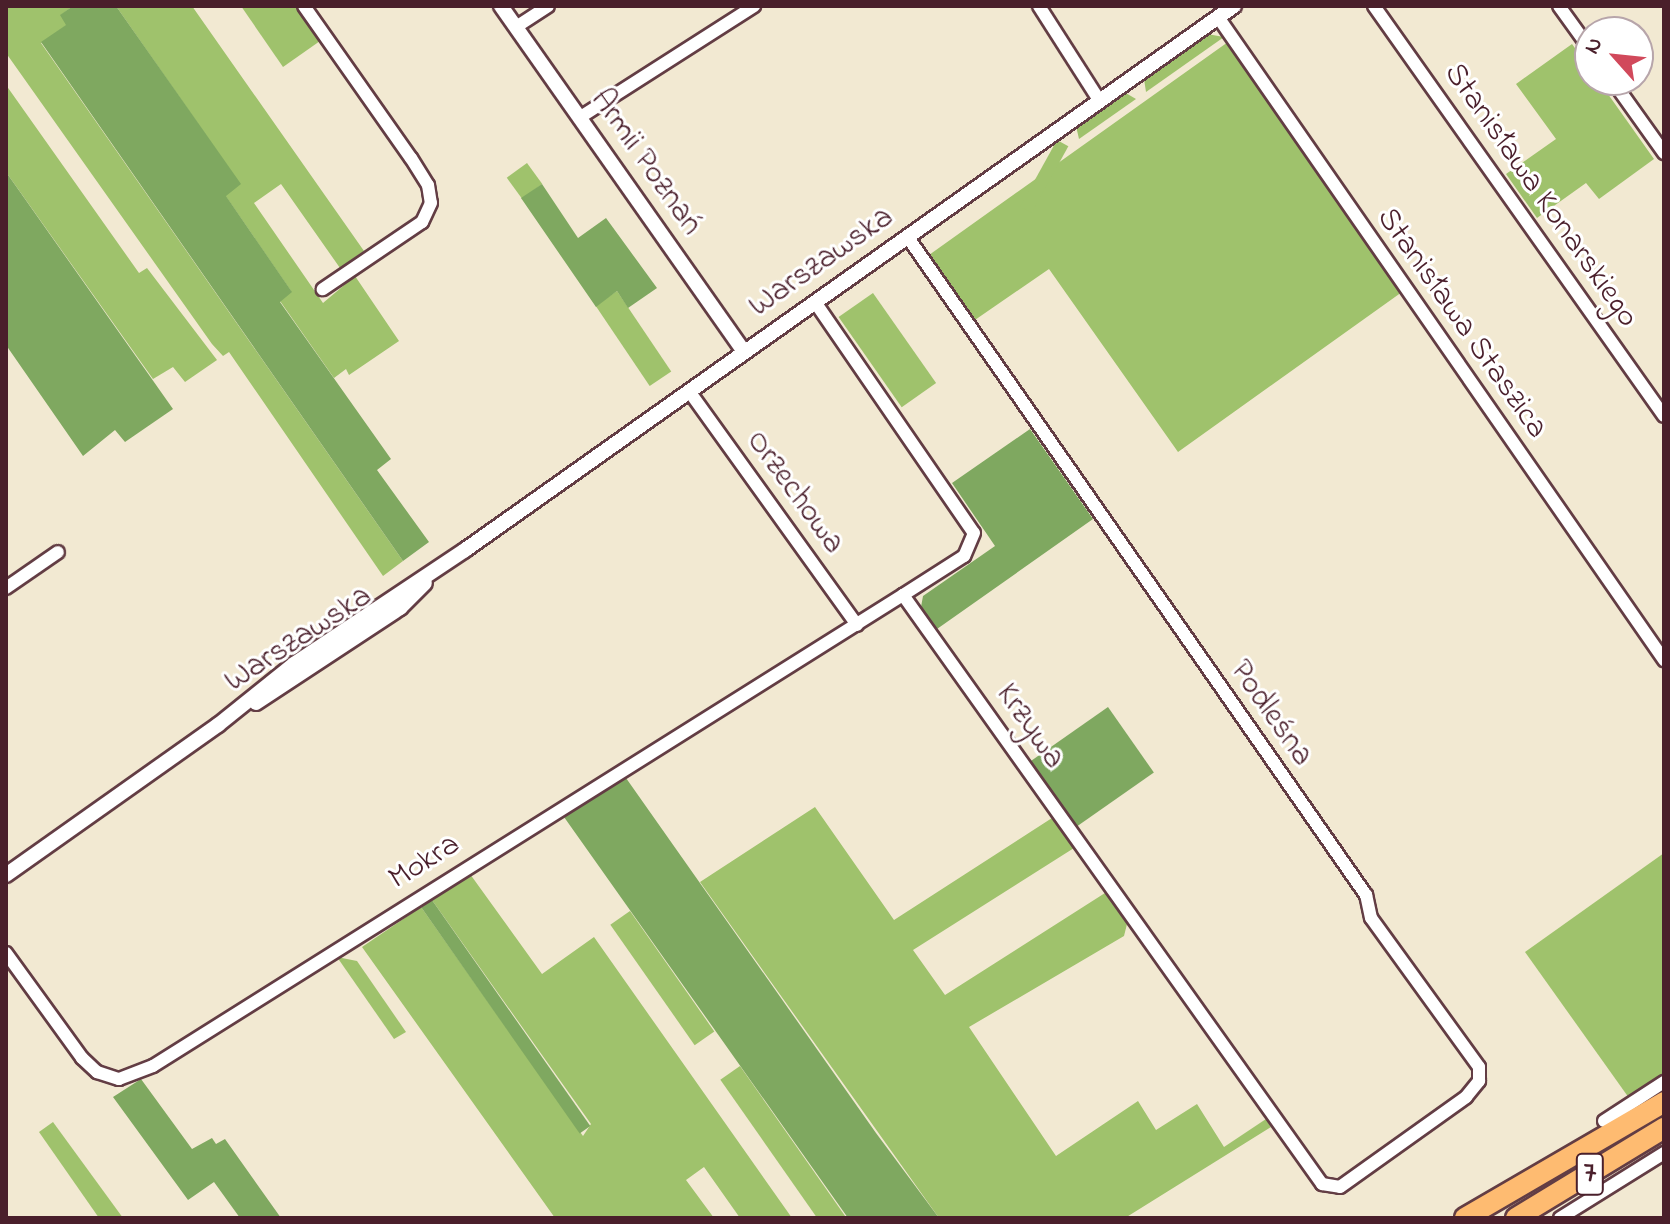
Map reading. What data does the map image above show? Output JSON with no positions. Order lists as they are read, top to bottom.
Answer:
{
  "streets": {
    "highway": ["7"],
    "street": [
      "Armii Poznań",
      "Stanisława Konarskiego",
      "Warszawska",
      "Stanisława Staszica",
      "Orzechowa",
      "Podleśna",
      "Krzywa",
      "Mokra"
    ]
  },
  "crossings": [
    ["Armii Poznań", "Warszawska"],
    ["Warszawska", "Stanisława Staszica"],
    ["Warszawska", "Orzechowa"],
    ["Warszawska", "Podleśna"],
    ["Orzechowa", "Mokra"],
    ["Podleśna", "Krzywa"],
    ["Krzywa", "Mokra"]
  ],
  "north": "top left"
}
